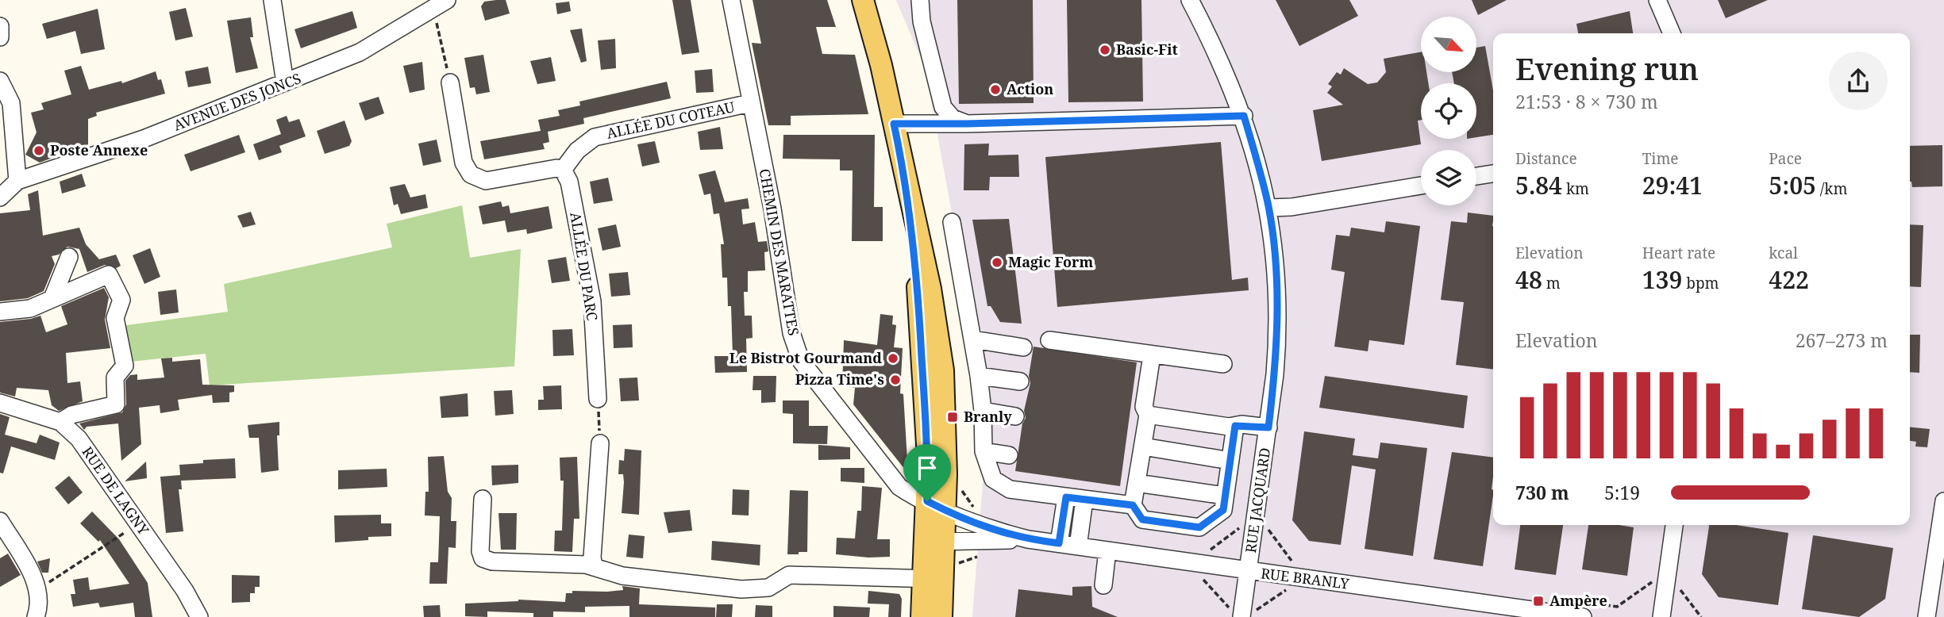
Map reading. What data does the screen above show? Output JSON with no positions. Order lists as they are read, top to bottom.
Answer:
{
  "streets": {
    "street": [
      "AVENUE DES JONCS",
      "ALLÉE DU COTEAU",
      "CHEMIN DES MARATTES",
      "ALLÉE DU PARC",
      "RUE DE LAGNY",
      "RUE JACQUARD",
      "RUE BRANLY"
    ]
  },
  "crossings": [
    ["ALLÉE DU COTEAU", "CHEMIN DES MARATTES"],
    ["ALLÉE DU COTEAU", "ALLÉE DU PARC"],
    ["CHEMIN DES MARATTES", "RUE BRANLY"],
    ["RUE JACQUARD", "RUE BRANLY"]
  ],
  "places": {
    "other": [
      "Basic-Fit",
      "Action",
      "Poste Annexe",
      "Magic Form",
      "Le Bistrot Gourmand",
      "Pizza Time's"
    ],
    "transit": ["Branly", "Ampère"]
  },
  "north": "bottom right",
  "page": {
    "heading": ["Evening run", "21:53 · 8 × 730 m"],
    "stats": [
      ["Distance", "5.84 km"],
      ["Time", "29:41"],
      ["Pace", "5:05 /km"],
      ["Elevation", "48 m"],
      ["Heart rate", "139 bpm"],
      ["kcal", "422"]
    ],
    "chart": ["Elevation", "267–273 m"],
    "list": [
      {
        "name": "730 m",
        "note": "5:19"
      }
    ]
  }
}
